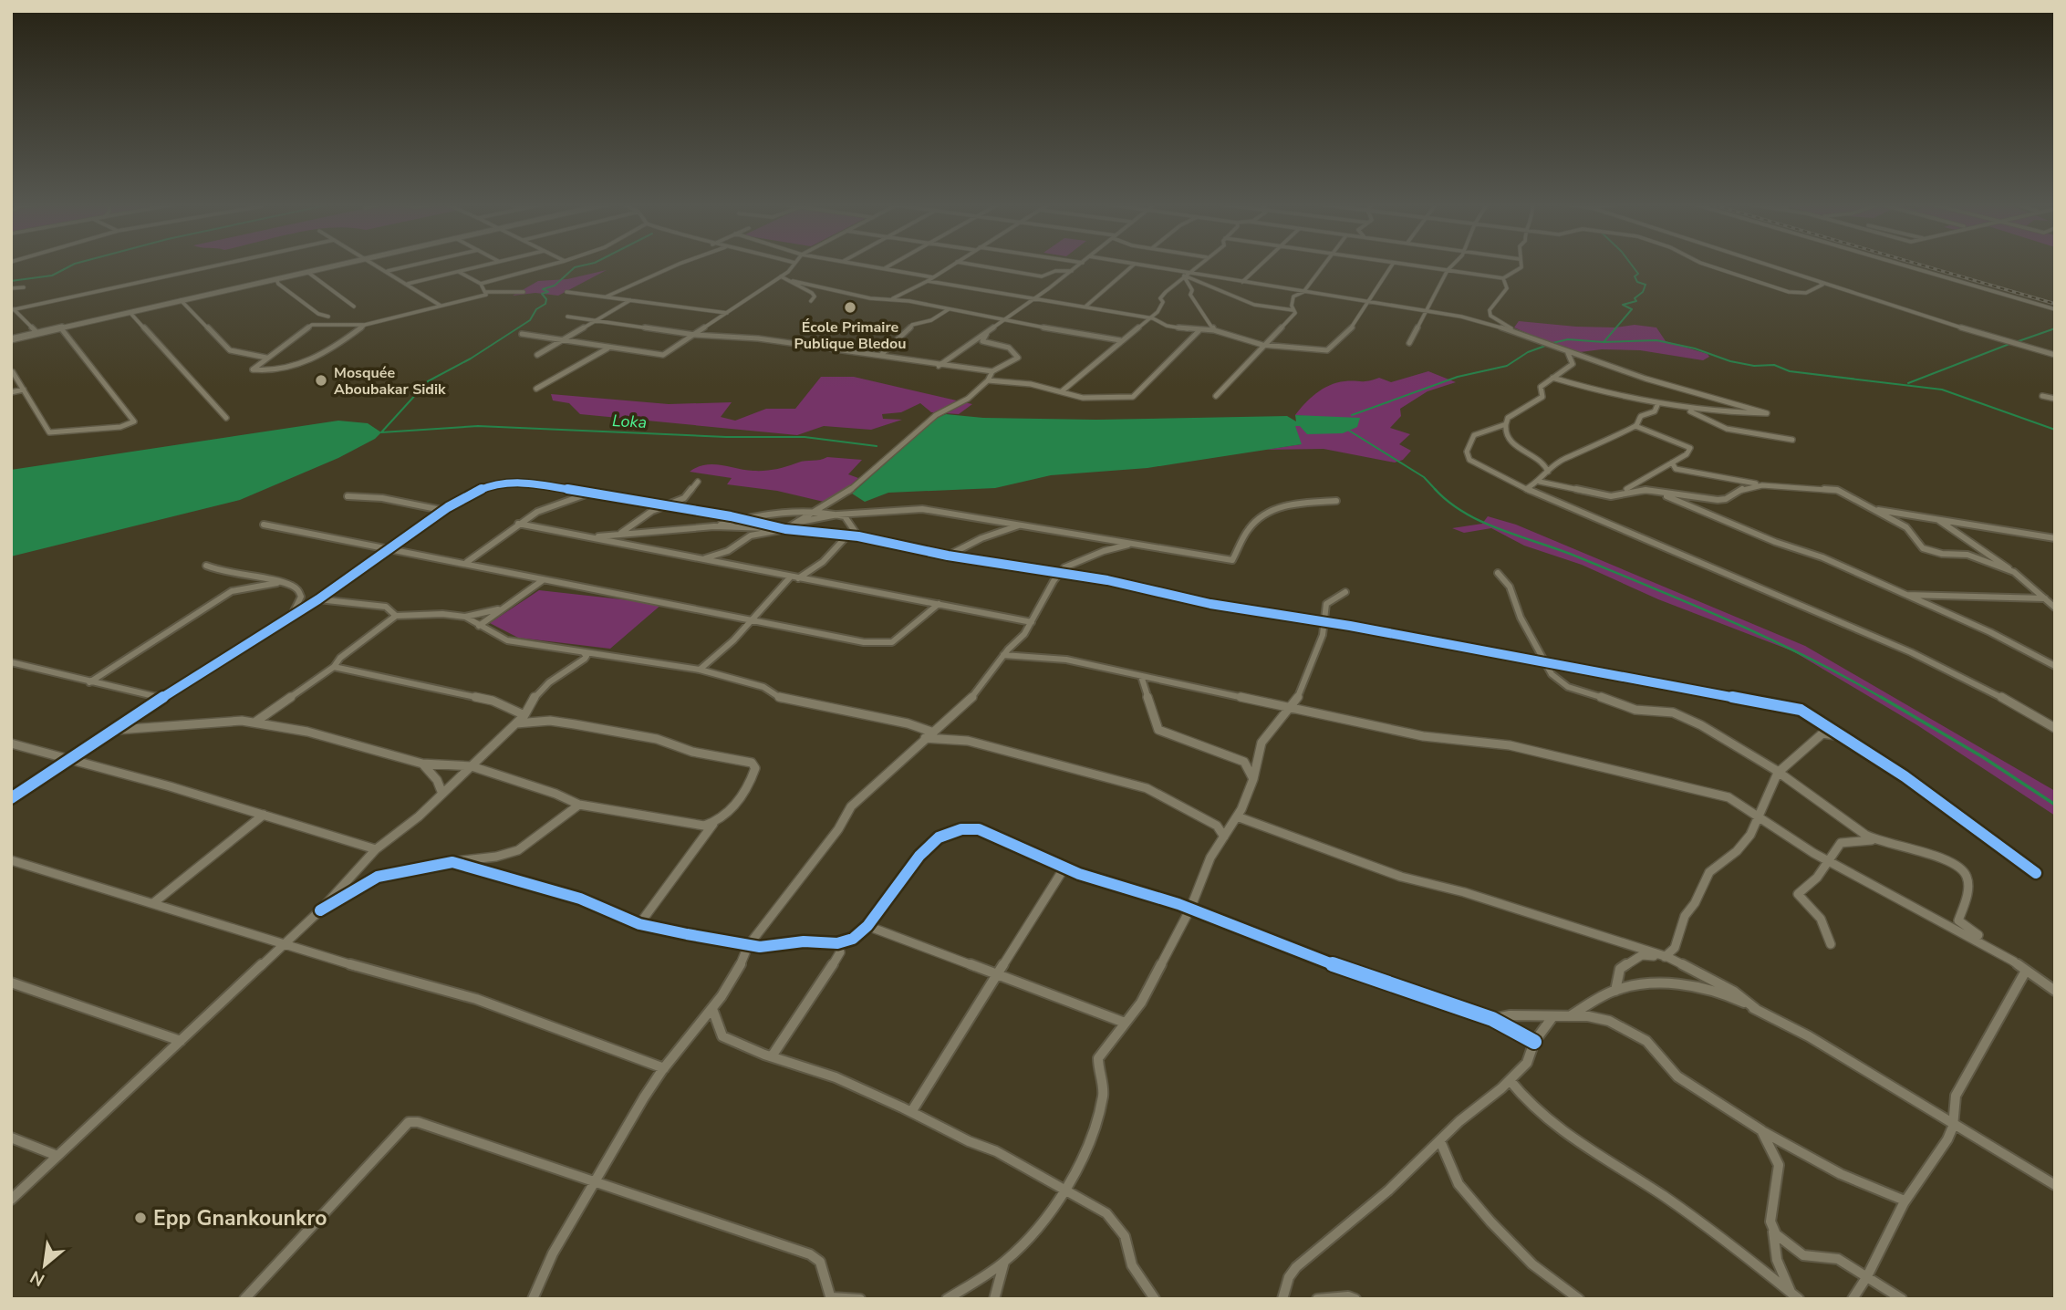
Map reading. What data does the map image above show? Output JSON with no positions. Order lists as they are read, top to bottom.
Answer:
{
  "water": ["Loka"],
  "places": ["École Primaire Publique Bledou", "Mosquée Aboubakar Sidik", "Epp Gnankounkro"],
  "north": "bottom left"
}
